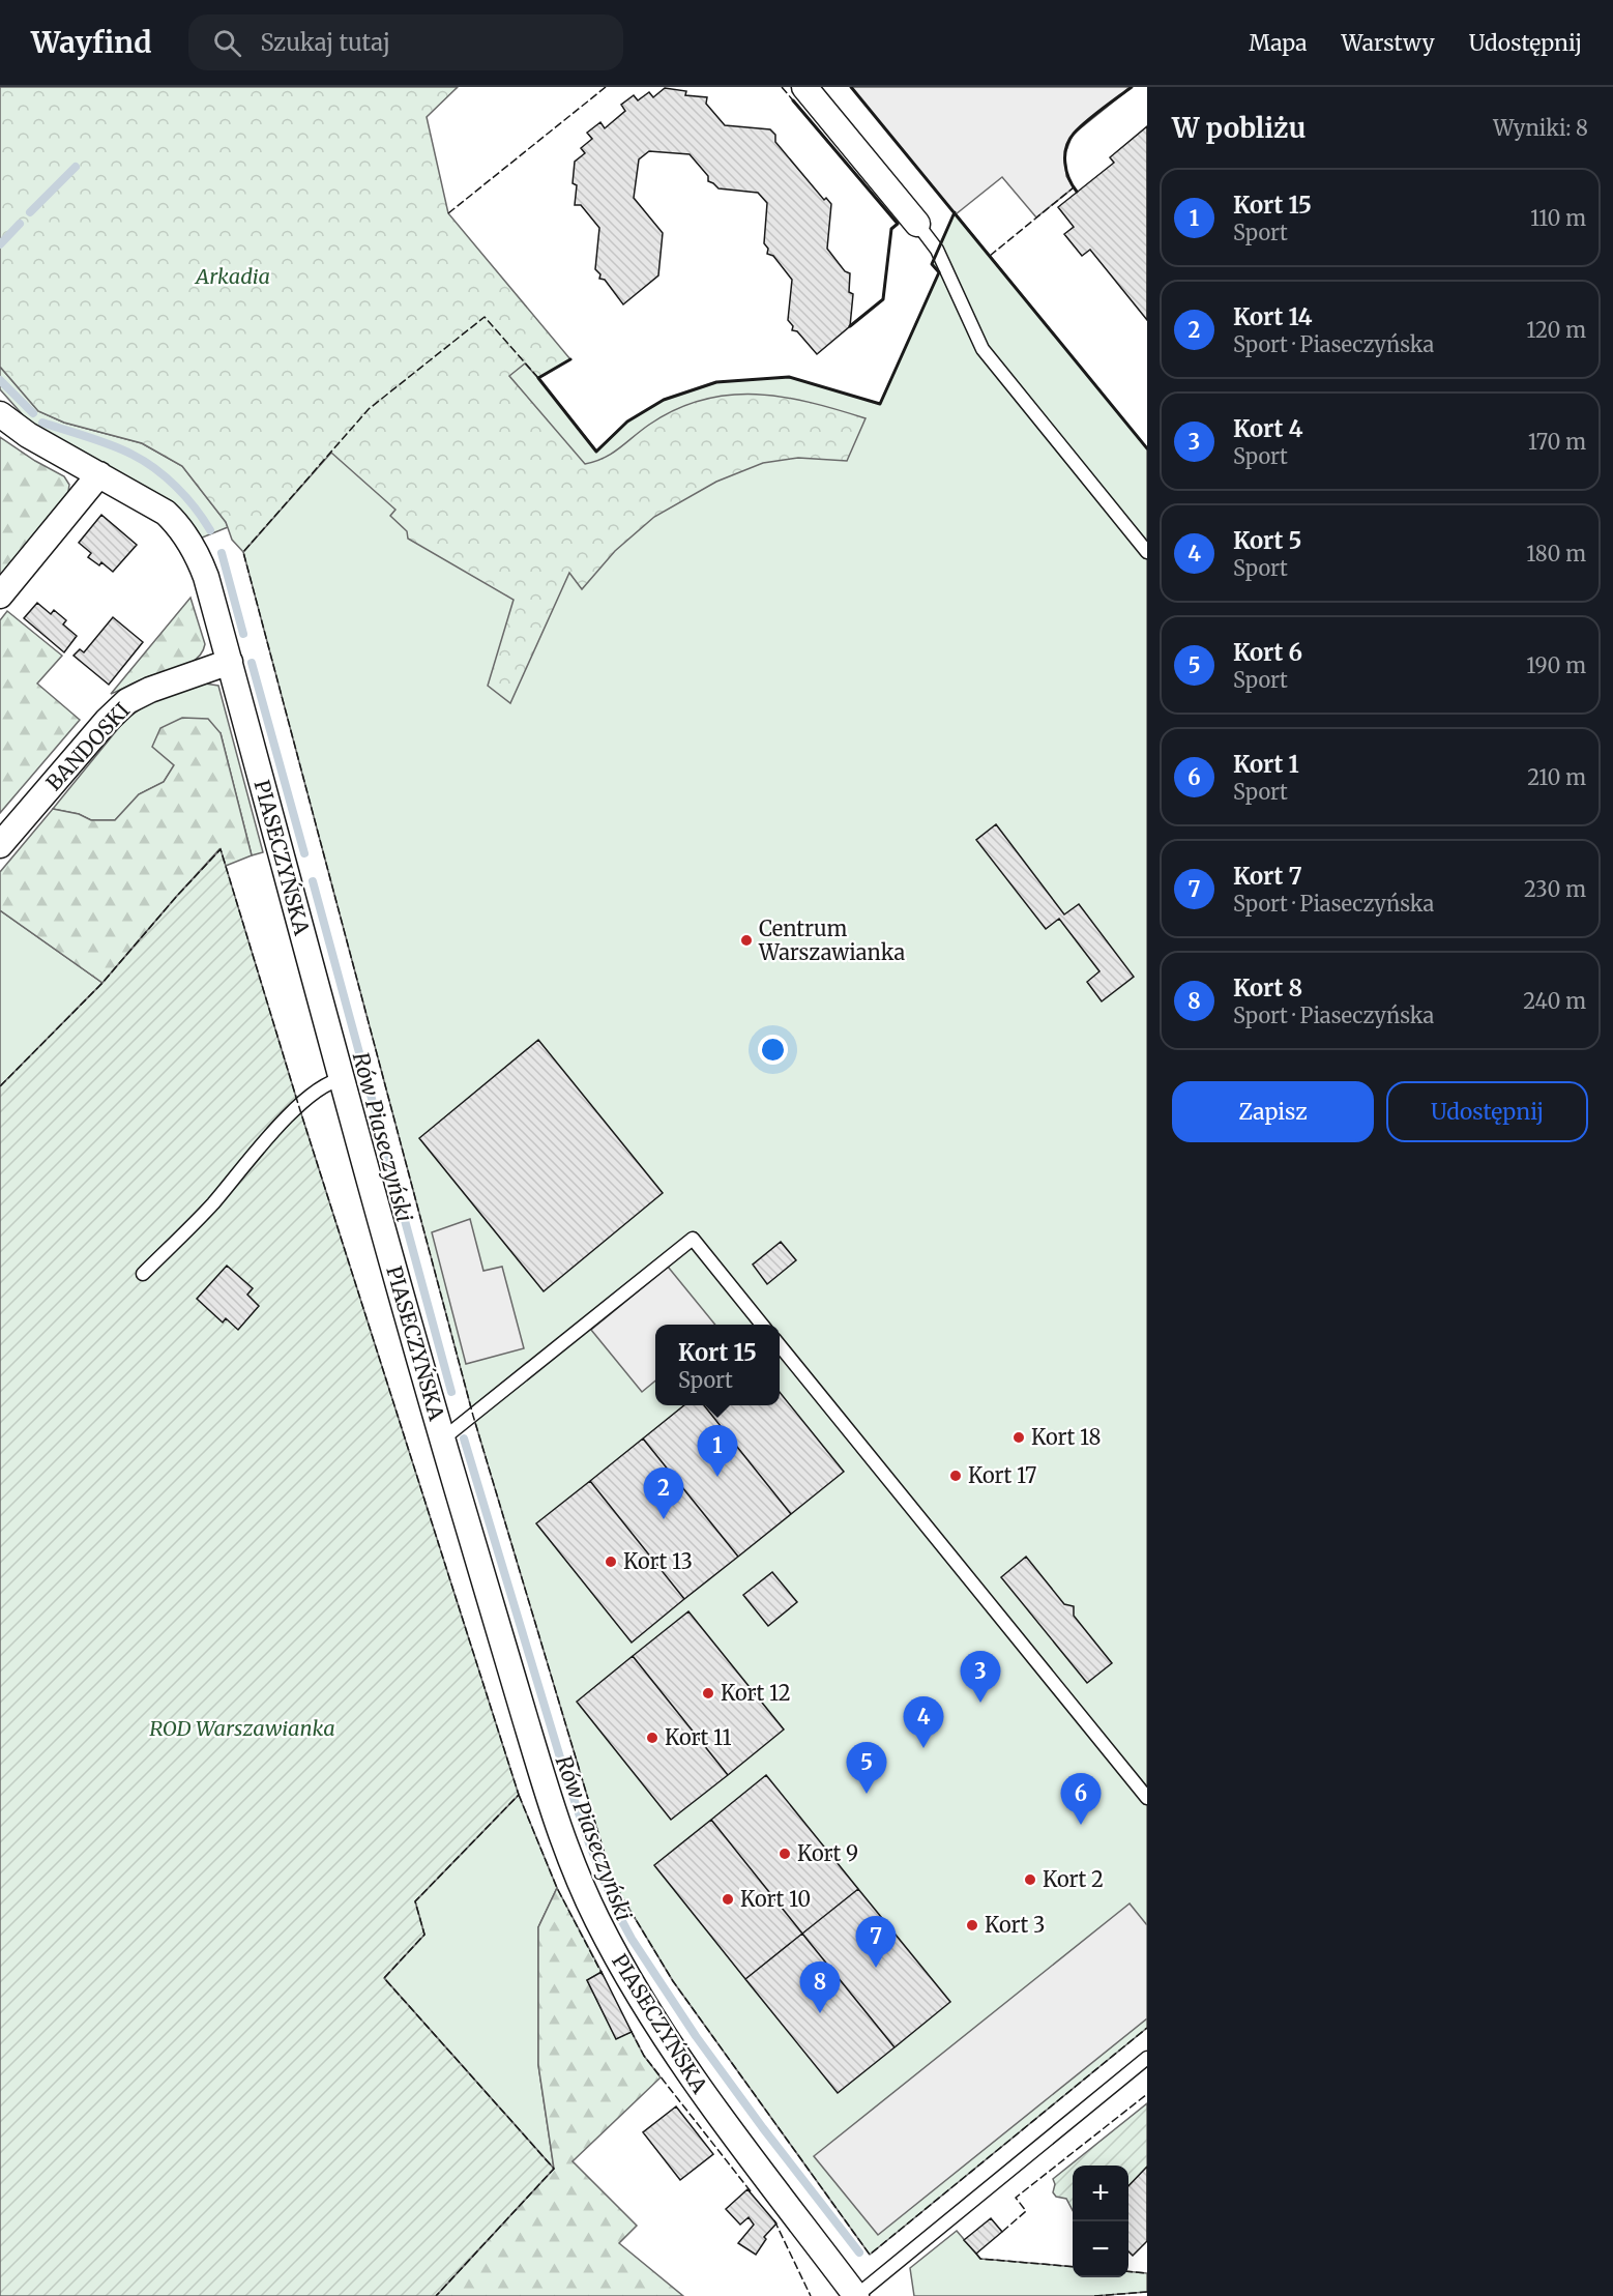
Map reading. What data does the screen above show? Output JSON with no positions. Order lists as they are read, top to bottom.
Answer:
{
  "streets": {
    "street": ["BANDOSKI", "PIASECZYŃSKA"]
  },
  "crossings": [
    ["BANDOSKI", "PIASECZYŃSKA"]
  ],
  "water": ["Rów Piaseczyński"],
  "parks": ["Arkadia", "ROD Warszawianka"],
  "places": [
    "Centrum Warszawianka",
    "Kort 18",
    "Kort 17",
    "Kort 13",
    "Kort 12",
    "Kort 11",
    "Kort 9",
    "Kort 2",
    "Kort 10",
    "Kort 3"
  ],
  "page": {
    "header": "Wayfind",
    "search": "Szukaj tutaj",
    "nav": ["Mapa", "Warstwy", "Udostępnij"],
    "heading": ["W pobliżu", "Wyniki: 8"],
    "list": [
      {
        "mark": "1",
        "name": "Kort 15",
        "note": "Sport",
        "value": "110 m"
      },
      {
        "mark": "2",
        "name": "Kort 14",
        "note": "Sport · Piaseczyńska",
        "value": "120 m"
      },
      {
        "mark": "3",
        "name": "Kort 4",
        "note": "Sport",
        "value": "170 m"
      },
      {
        "mark": "4",
        "name": "Kort 5",
        "note": "Sport",
        "value": "180 m"
      },
      {
        "mark": "5",
        "name": "Kort 6",
        "note": "Sport",
        "value": "190 m"
      },
      {
        "mark": "6",
        "name": "Kort 1",
        "note": "Sport",
        "value": "210 m"
      },
      {
        "mark": "7",
        "name": "Kort 7",
        "note": "Sport · Piaseczyńska",
        "value": "230 m"
      },
      {
        "mark": "8",
        "name": "Kort 8",
        "note": "Sport · Piaseczyńska",
        "value": "240 m"
      }
    ],
    "buttons": ["Zapisz", "Udostępnij"],
    "popup": ["Kort 15", "Sport"],
    "pins": [
      "1",
      "2",
      "3",
      "4",
      "5",
      "6",
      "7",
      "8"
    ],
    "map_buttons": ["+", "−"]
  }
}
